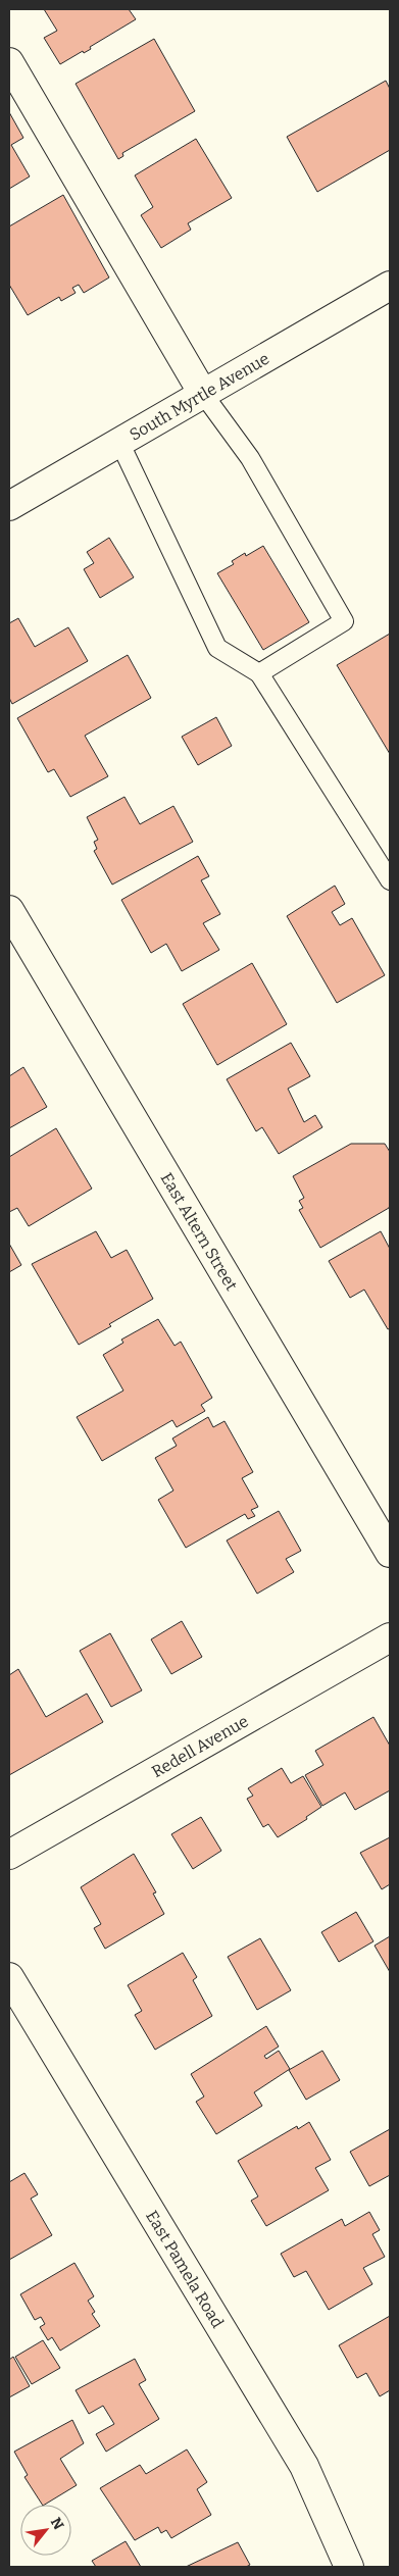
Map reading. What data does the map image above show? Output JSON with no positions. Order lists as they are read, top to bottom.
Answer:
{
  "streets": {
    "street": [
      "South Myrtle Avenue",
      "East Altern Street",
      "Redell Avenue",
      "East Pamela Road"
    ]
  },
  "north": "top right"
}
